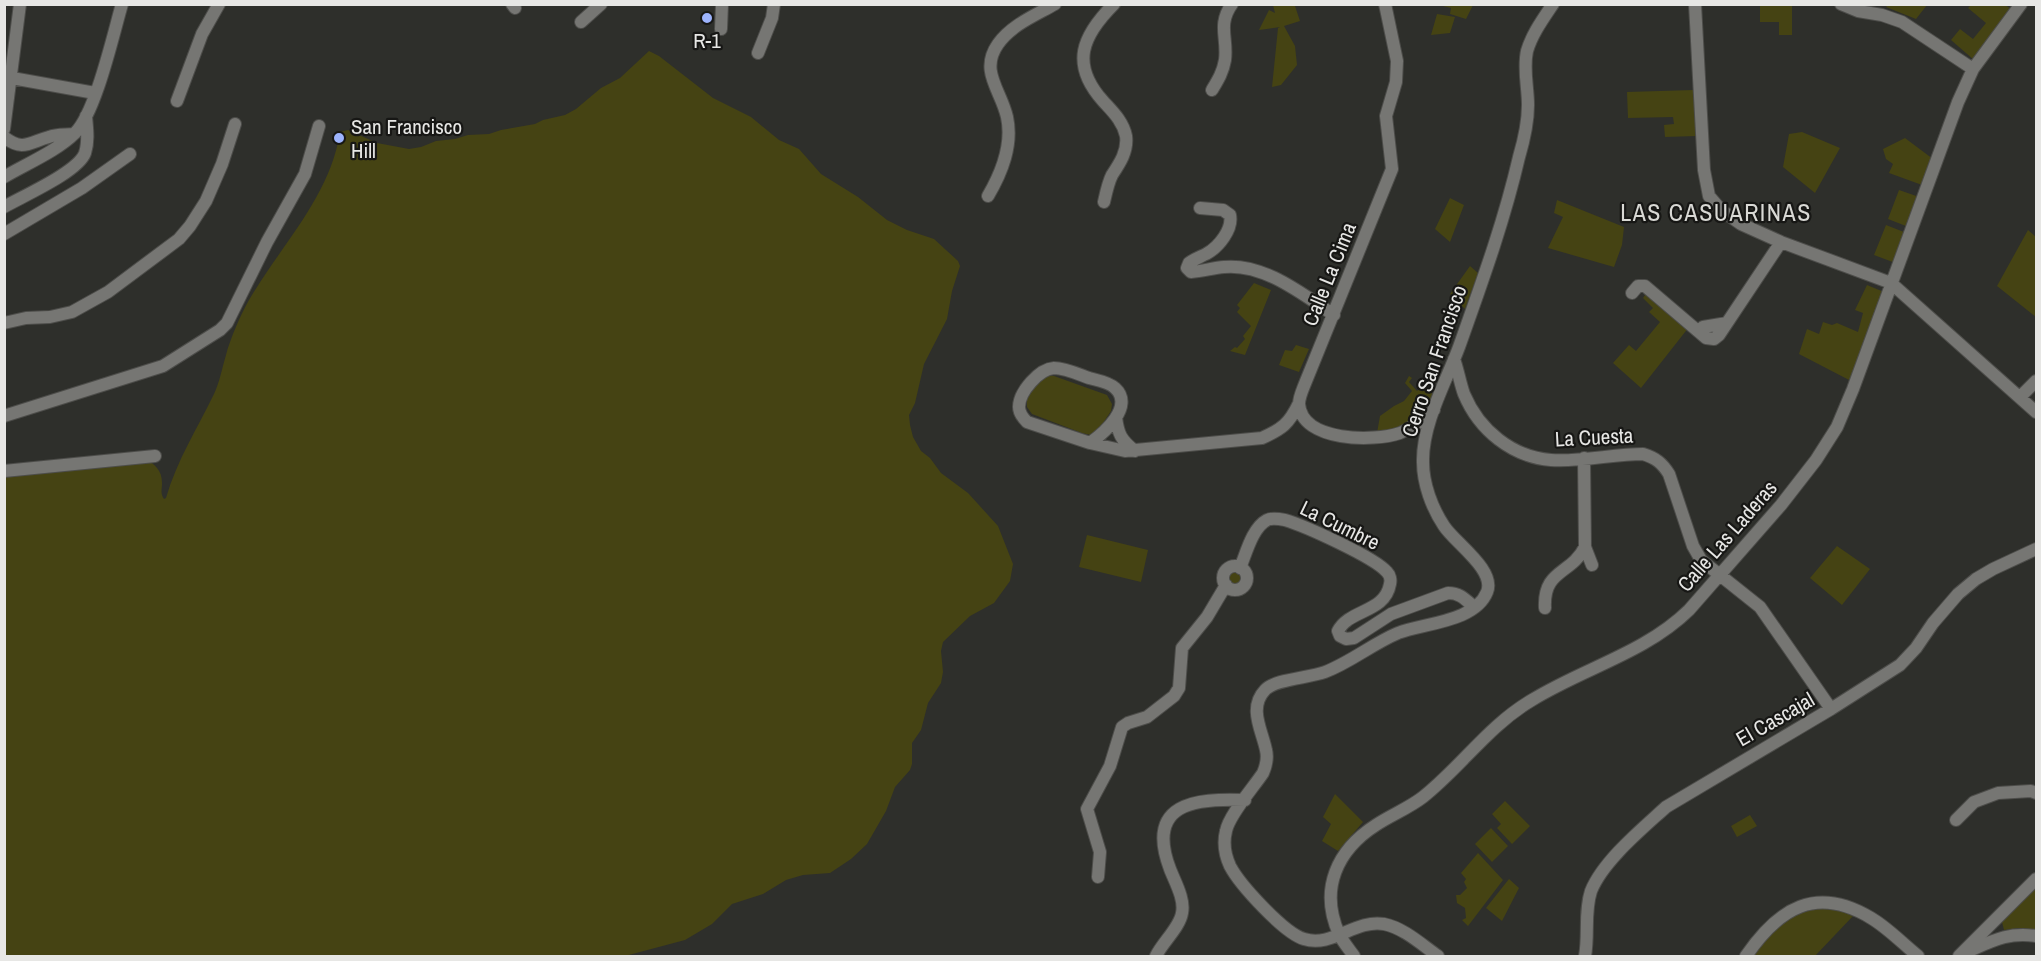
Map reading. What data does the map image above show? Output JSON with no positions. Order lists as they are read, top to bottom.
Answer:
{
  "streets": {
    "street": [
      "Calle La Cima",
      "Cerro San Francisco",
      "La Cuesta",
      "La Cumbre",
      "Calle Las Laderas",
      "El Cascajal"
    ]
  },
  "crossings": [
    ["Cerro San Francisco", "La Cuesta"],
    ["Cerro San Francisco", "La Cumbre"],
    ["La Cuesta", "Calle Las Laderas"],
    ["La Cuesta", "El Cascajal"]
  ],
  "districts": ["LAS CASUARINAS"],
  "places": ["R-1", "San Francisco Hill"]
}
